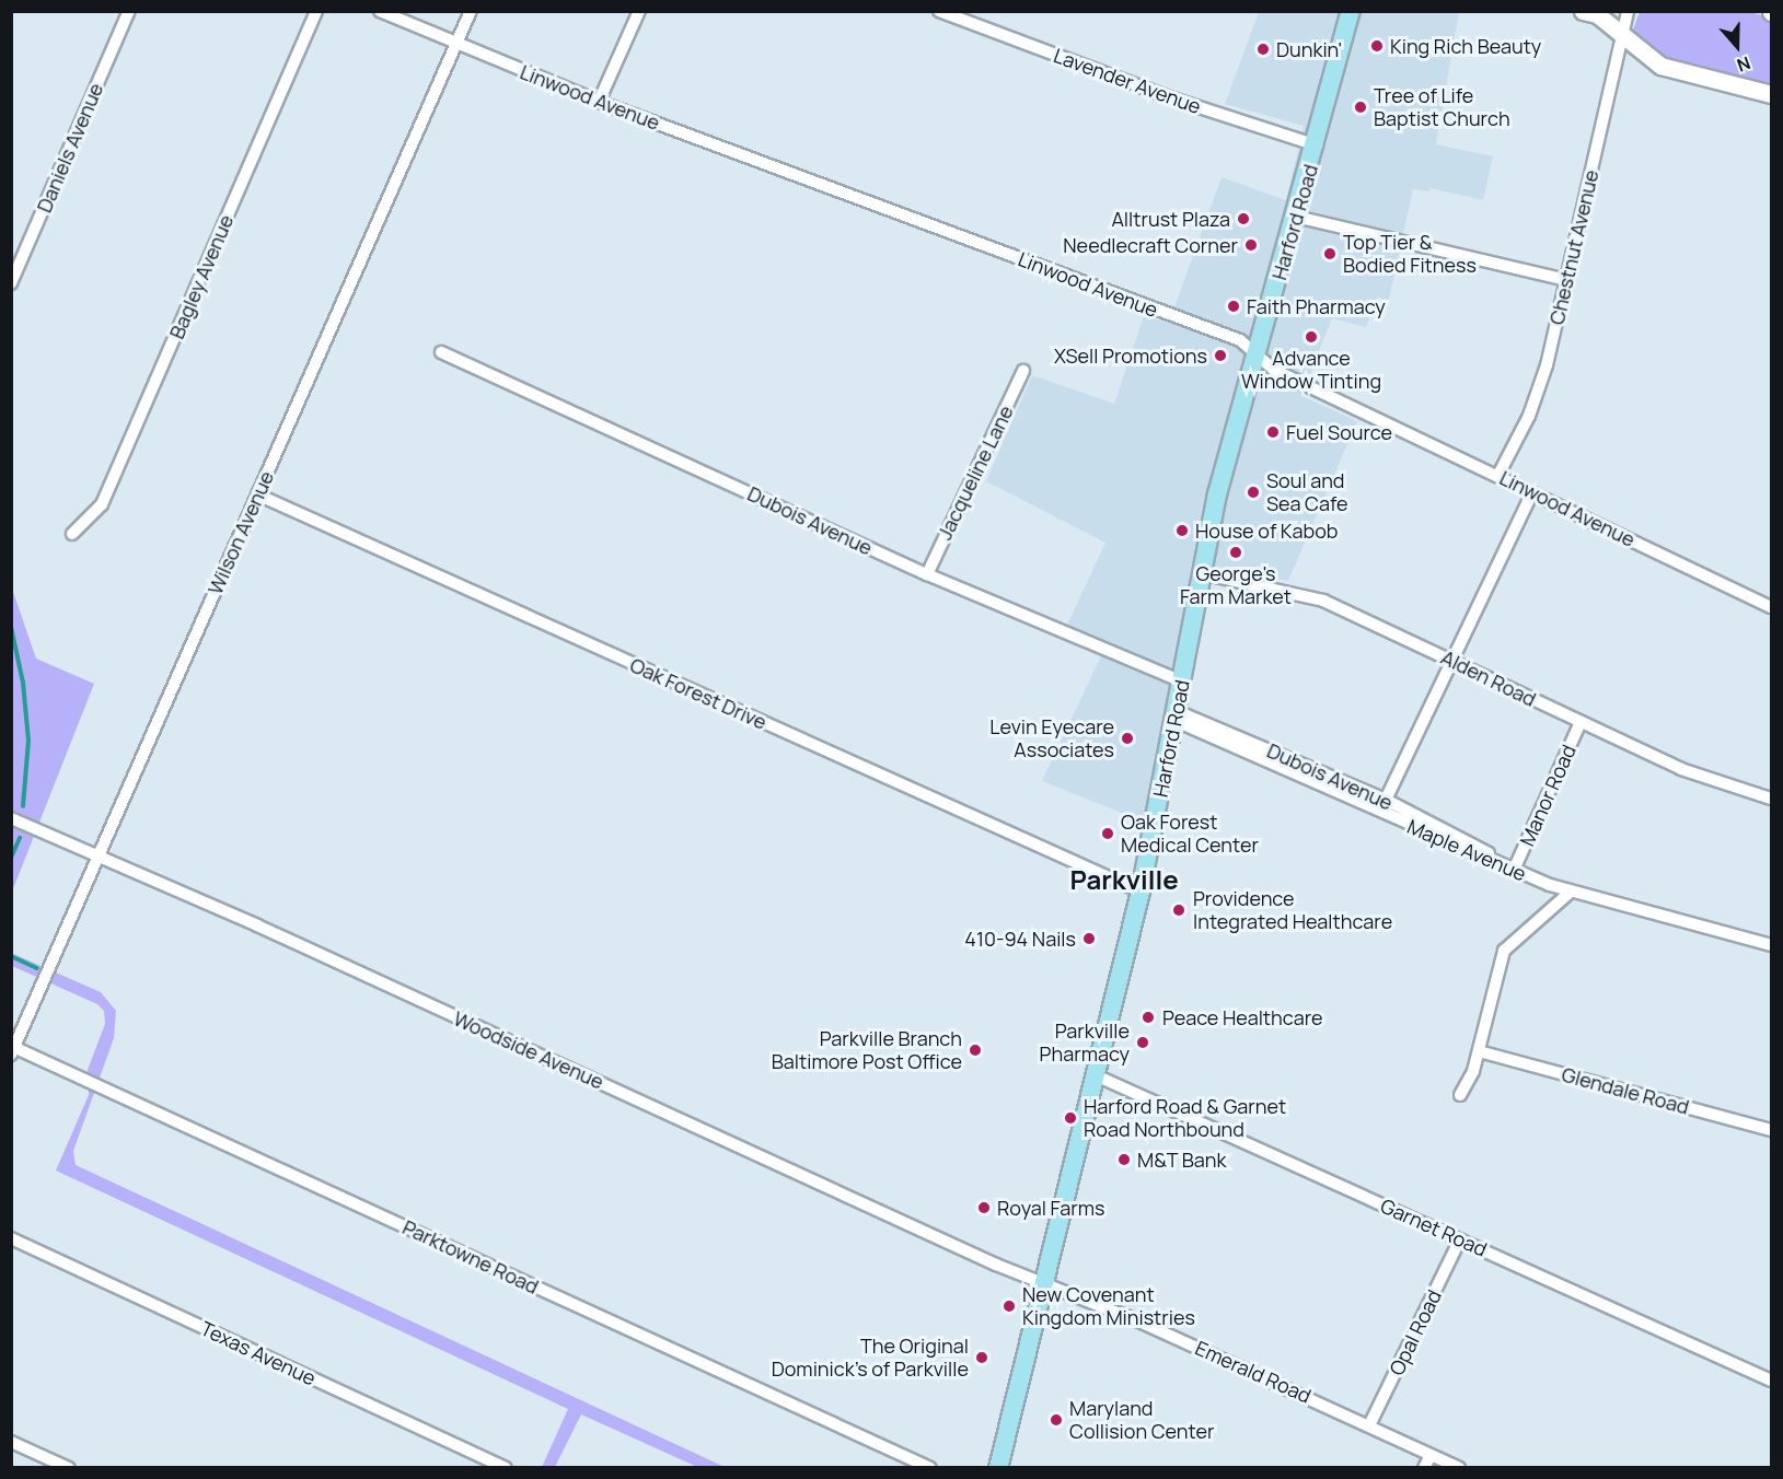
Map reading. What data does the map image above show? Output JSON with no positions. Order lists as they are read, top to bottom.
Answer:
{
  "streets": {
    "main road": ["Harford Road"],
    "street": [
      "Lavender Avenue",
      "Linwood Avenue",
      "Daniels Avenue",
      "Chestnut Avenue",
      "Bagley Avenue",
      "Jacqueline Lane",
      "Dubois Avenue",
      "Wilson Avenue",
      "Alden Road",
      "Oak Forest Drive",
      "Manor Road",
      "Maple Avenue",
      "Woodside Avenue",
      "Glendale Road",
      "Garnet Road",
      "Parktowne Road",
      "Opal Road",
      "Texas Avenue",
      "Emerald Road"
    ]
  },
  "crossings": [
    ["Lavender Avenue", "Harford Road"],
    ["Linwood Avenue", "Harford Road"],
    ["Linwood Avenue", "Chestnut Avenue"],
    ["Linwood Avenue", "Wilson Avenue"],
    ["Harford Road", "Dubois Avenue"],
    ["Harford Road", "Alden Road"],
    ["Harford Road", "Oak Forest Drive"],
    ["Harford Road", "Maple Avenue"],
    ["Harford Road", "Woodside Avenue"],
    ["Harford Road", "Garnet Road"],
    ["Harford Road", "Emerald Road"],
    ["Jacqueline Lane", "Dubois Avenue"],
    ["Dubois Avenue", "Manor Road"],
    ["Dubois Avenue", "Maple Avenue"],
    ["Wilson Avenue", "Oak Forest Drive"],
    ["Wilson Avenue", "Woodside Avenue"],
    ["Wilson Avenue", "Parktowne Road"],
    ["Alden Road", "Manor Road"],
    ["Manor Road", "Maple Avenue"],
    ["Woodside Avenue", "Emerald Road"],
    ["Garnet Road", "Opal Road"],
    ["Opal Road", "Emerald Road"]
  ],
  "districts": ["Parkville"],
  "places": [
    "King Rich Beauty",
    "Dunkin'",
    "Tree of Life Baptist Church",
    "Alltrust Plaza",
    "Needlecraft Corner",
    "Top Tier & Bodied Fitness",
    "Faith Pharmacy",
    "Advance Window Tinting",
    "XSell Promotions",
    "Fuel Source",
    "Soul and Sea Cafe",
    "House of Kabob",
    "George's Farm Market",
    "Levin Eyecare Associates",
    "Oak Forest Medical Center",
    "Providence Integrated Healthcare",
    "410-94 Nails",
    "Peace Healthcare",
    "Parkville Pharmacy",
    "Parkville Branch Baltimore Post Office",
    "Harford Road & Garnet Road Northbound",
    "M&T Bank",
    "Royal Farms",
    "New Covenant Kingdom Ministries",
    "The Original Dominick's of Parkville",
    "Maryland Collision Center"
  ],
  "north": "bottom"
}
